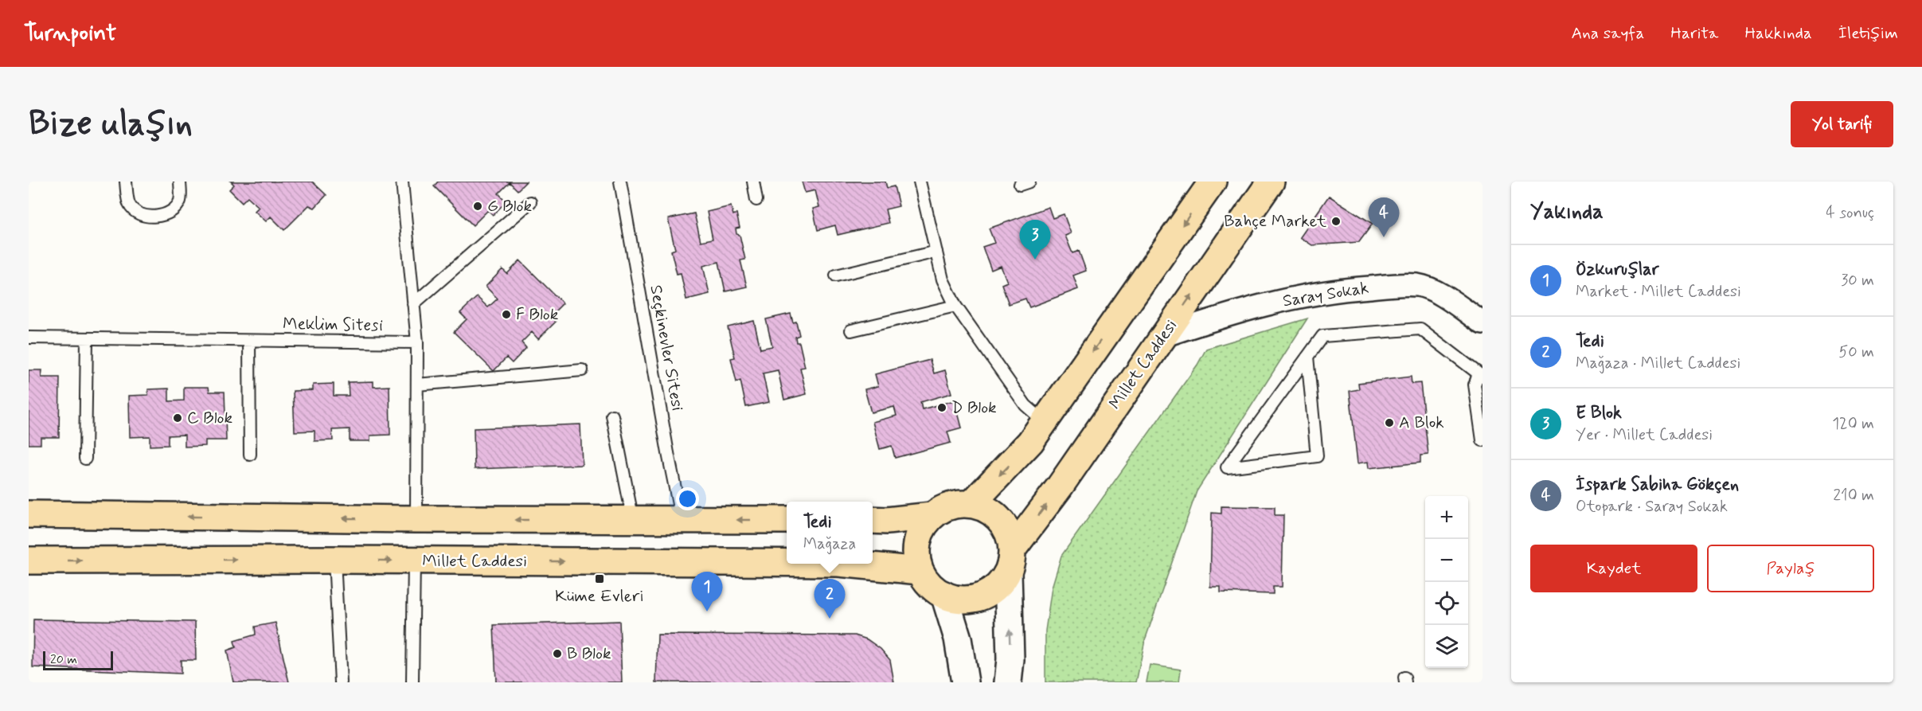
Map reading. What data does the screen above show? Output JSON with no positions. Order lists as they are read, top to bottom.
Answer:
{
  "streets": {
    "main road": ["Millet Caddesi"],
    "street": ["Saray Sokak"],
    "lane": ["Meklim Sitesi", "Seçkinevler Sitesi"]
  },
  "crossings": [
    ["Saray Sokak", "Millet Caddesi"]
  ],
  "places": {
    "other": [
      "G Blok",
      "Bahçe Market",
      "F Blok",
      "D Blok",
      "C Blok",
      "A Blok",
      "B Blok"
    ],
    "transit": ["Küme Evleri"]
  },
  "scale_bar": "20 m",
  "page": {
    "header": "Turnpoint",
    "nav": [
      "Ana sayfa",
      "Harita",
      "Hakkında",
      "İletişim"
    ],
    "buttons": [
      "Yol tarifi",
      ["Kaydet", "Paylaş"]
    ],
    "title": "Bize ulaşın",
    "heading": ["Yakında", "4 sonuç"],
    "pins": [
      "4",
      "3",
      "1",
      "2"
    ],
    "list": [
      {
        "mark": "1",
        "name": "Özkuruşlar",
        "note": "Market · Millet Caddesi",
        "value": "30 m"
      },
      {
        "mark": "2",
        "name": "Tedi",
        "note": "Mağaza · Millet Caddesi",
        "value": "50 m"
      },
      {
        "mark": "3",
        "name": "E Blok",
        "note": "Yer · Millet Caddesi",
        "value": "120 m"
      },
      {
        "mark": "4",
        "name": "İspark Sabiha Gökçen",
        "note": "Otopark · Saray Sokak",
        "value": "210 m"
      }
    ],
    "map_buttons": ["+", "−"],
    "popup": ["Tedi", "Mağaza"],
    "scale": "20 m"
  }
}
